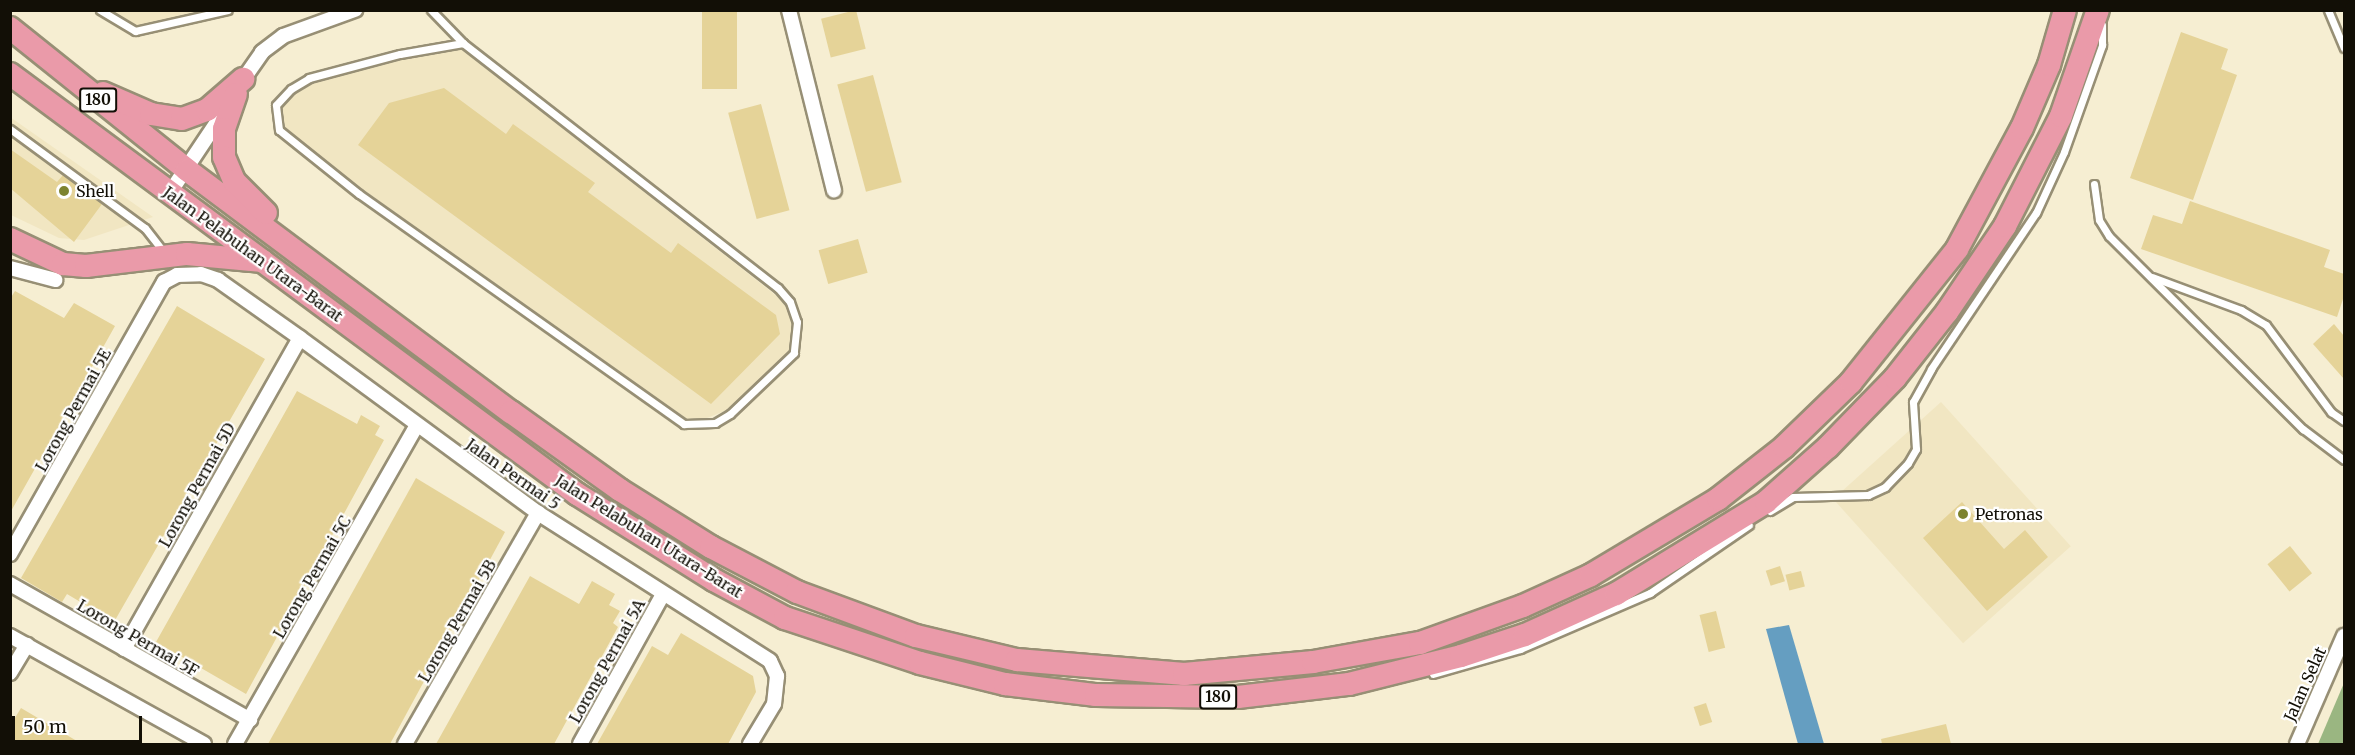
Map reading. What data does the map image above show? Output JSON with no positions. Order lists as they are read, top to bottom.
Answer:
{
  "streets": {
    "main road": ["180", "Jalan Pelabuhan Utara-Barat"],
    "street": [
      "Lorong Permai 5E",
      "Jalan Permai 5",
      "Lorong Permai 5D",
      "Lorong Permai 5C",
      "Lorong Permai 5B",
      "Lorong Permai 5F",
      "Lorong Permai 5A",
      "Jalan Selat"
    ]
  },
  "crossings": [
    ["Lorong Permai 5E", "Jalan Permai 5"],
    ["Jalan Permai 5", "Lorong Permai 5D"],
    ["Jalan Permai 5", "Lorong Permai 5C"],
    ["Jalan Permai 5", "Lorong Permai 5B"],
    ["Jalan Permai 5", "Lorong Permai 5A"],
    ["Lorong Permai 5D", "Lorong Permai 5F"],
    ["Lorong Permai 5C", "Lorong Permai 5F"]
  ],
  "places": ["Shell", "Petronas"],
  "scale_bar": "50 m"
}
